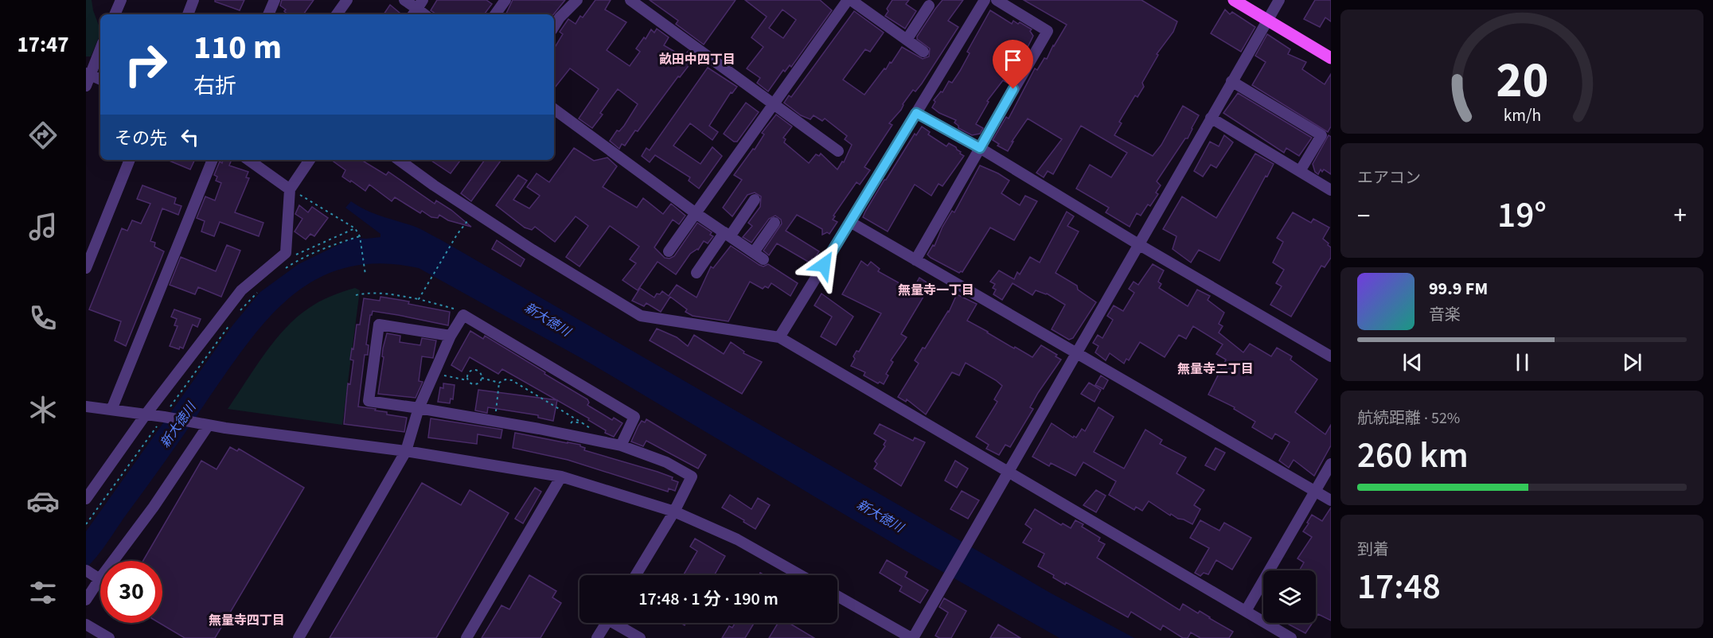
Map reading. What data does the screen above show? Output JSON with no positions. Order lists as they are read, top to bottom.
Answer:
{
  "districts": [
    "畝田中四丁目",
    "無量寺一丁目",
    "無量寺二丁目",
    "無量寺四丁目"
  ],
  "water": ["新大徳川"],
  "page": {
    "tabs": "17:47",
    "turn": ["110 m", "右折"],
    "then": "その先",
    "tile": [
      "エアコン",
      ["航続距離 · 52%", "260 km"],
      ["到着", "17:48"]
    ],
    "heat": ["−", "19°", "+"],
    "song": ["99.9 FM", "音楽"],
    "limit": "30",
    "trip": "17:48 · 1 分 · 190 m",
    "gauge": ["20", "km/h"]
  }
}
